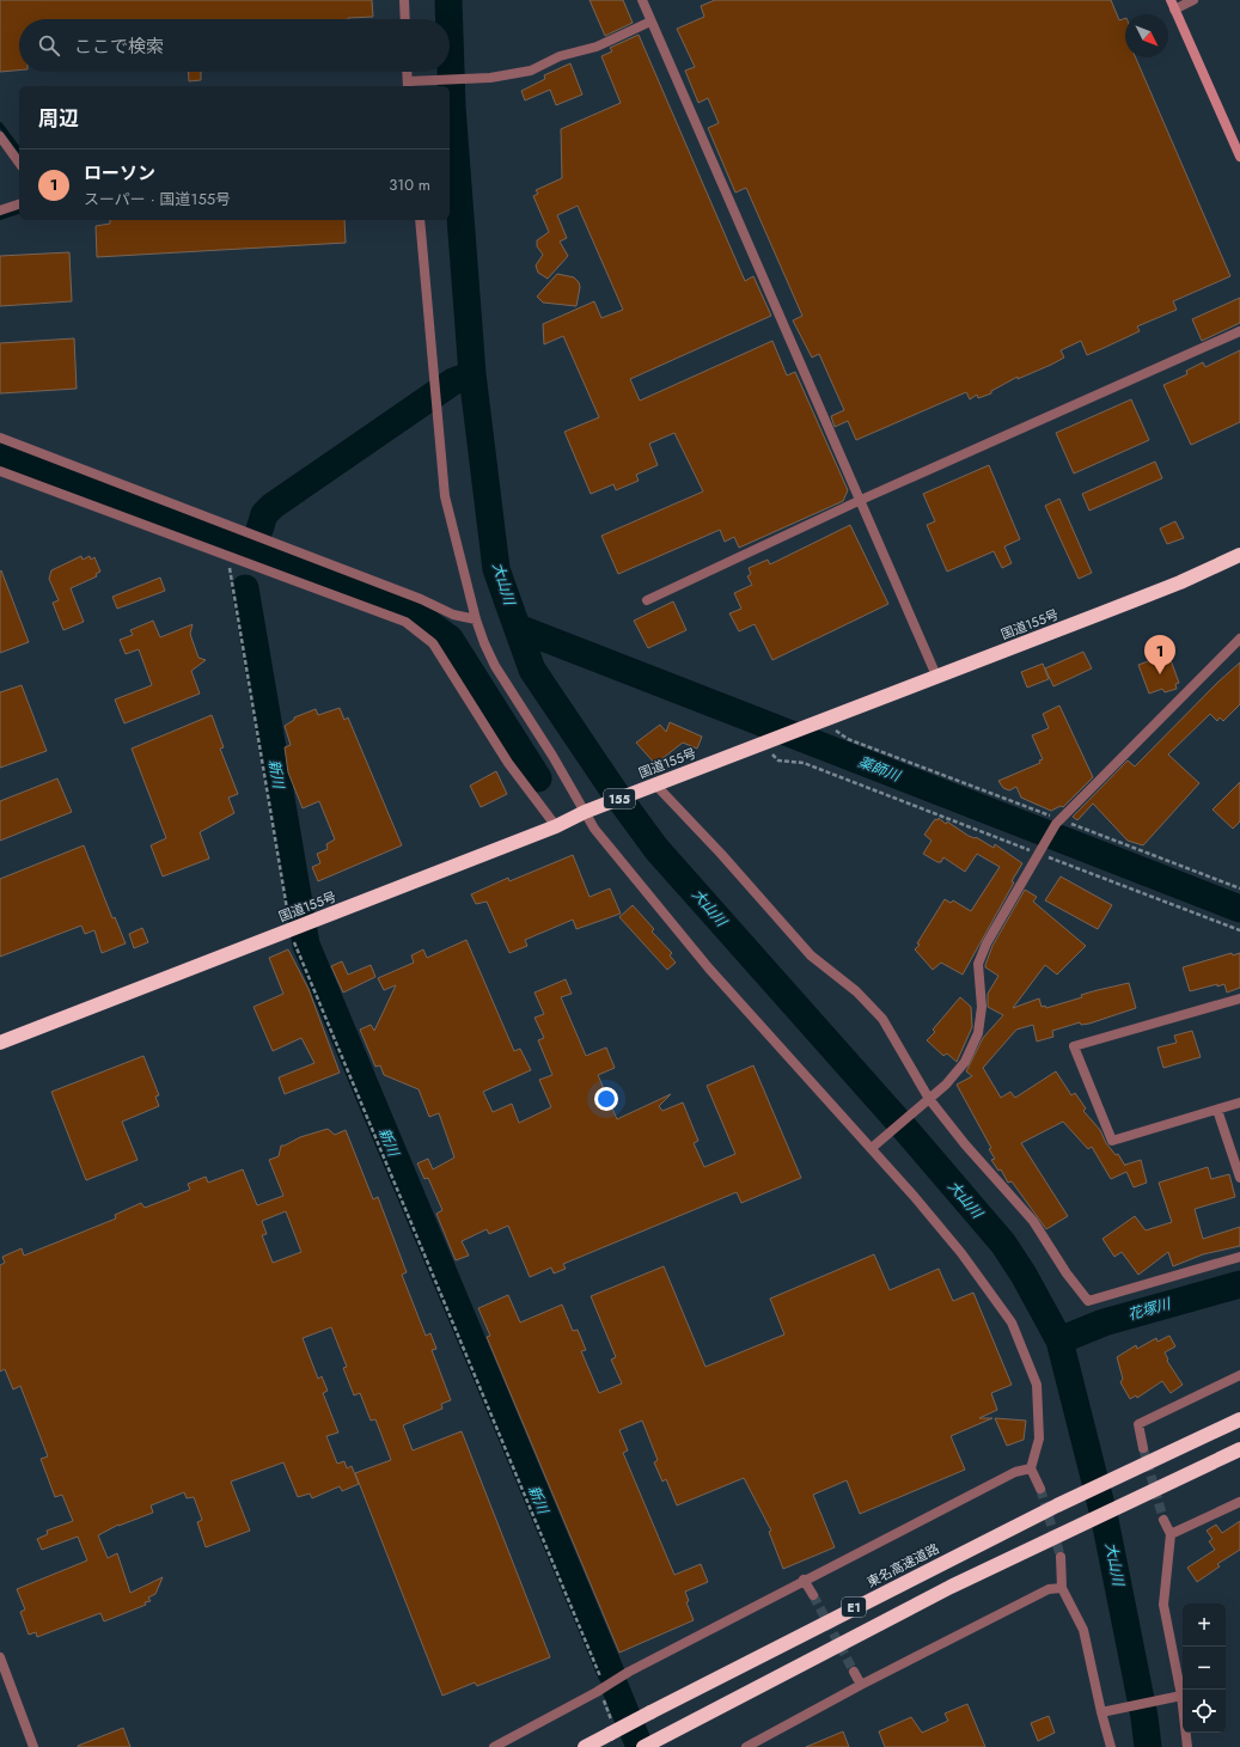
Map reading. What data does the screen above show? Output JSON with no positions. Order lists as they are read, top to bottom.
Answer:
{
  "streets": {
    "highway": [
      "国道155号",
      "155",
      "東名高速道路",
      "E1"
    ]
  },
  "water": [
    "大山川",
    "薬師川",
    "新川",
    "花塚川"
  ],
  "north": "bottom right",
  "page": {
    "search": "ここで検索",
    "heading": "周辺",
    "list": [
      {
        "mark": "1",
        "name": "ローソン",
        "note": "スーパー · 国道155号",
        "value": "310 m"
      }
    ],
    "pins": "1",
    "map_buttons": ["+", "−"]
  }
}
